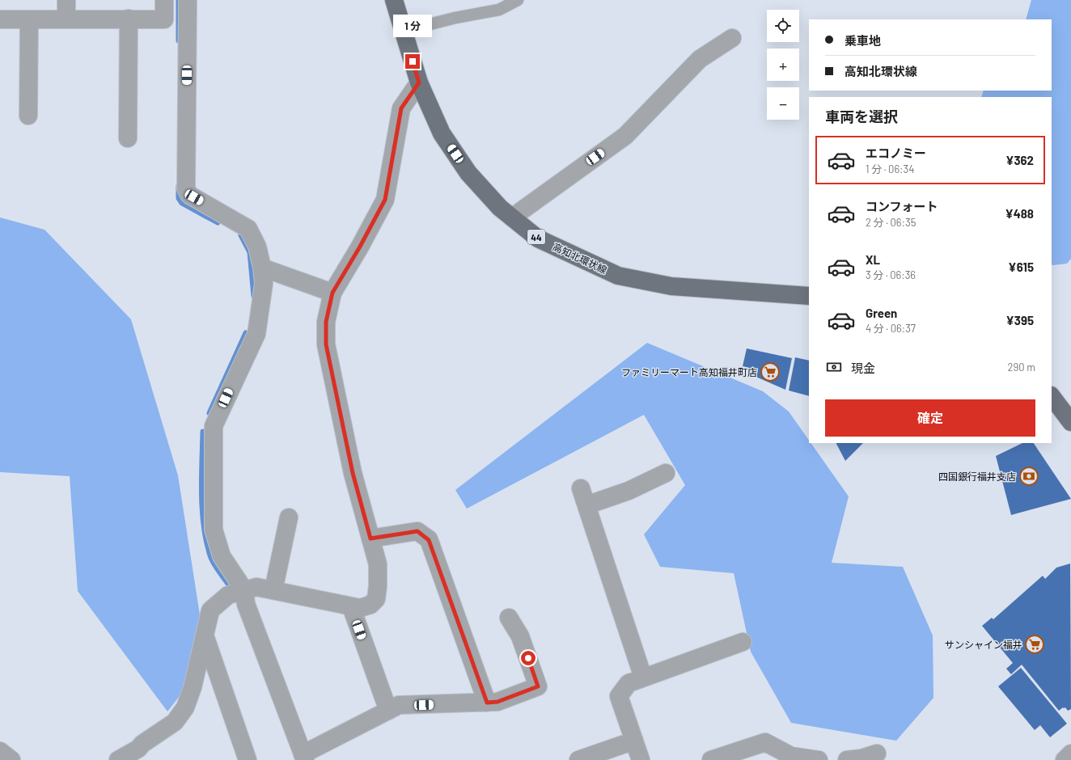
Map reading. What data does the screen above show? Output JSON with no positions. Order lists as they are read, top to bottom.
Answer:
{
  "streets": {
    "main road": ["44", "高知北環状線"]
  },
  "places": {
    "supermarket": ["ファミリーマート高知福井町店", "サンシャイン福井"],
    "bank": ["四国銀行福井支店"]
  },
  "page": {
    "map_buttons": ["+", "−"],
    "bubble": "1 分",
    "banner": ["乗車地", "高知北環状線"],
    "heading": "車両を選択",
    "list": [
      {
        "name": "エコノミー",
        "note": "1 分 · 06:34",
        "value": "¥362"
      },
      {
        "name": "コンフォート",
        "note": "2 分 · 06:35",
        "value": "¥488"
      },
      {
        "name": "XL",
        "note": "3 分 · 06:36",
        "value": "¥615"
      },
      {
        "name": "Green",
        "note": "4 分 · 06:37",
        "value": "¥395"
      }
    ],
    "pay": ["現金", "290 m"],
    "buttons": "確定"
  }
}
